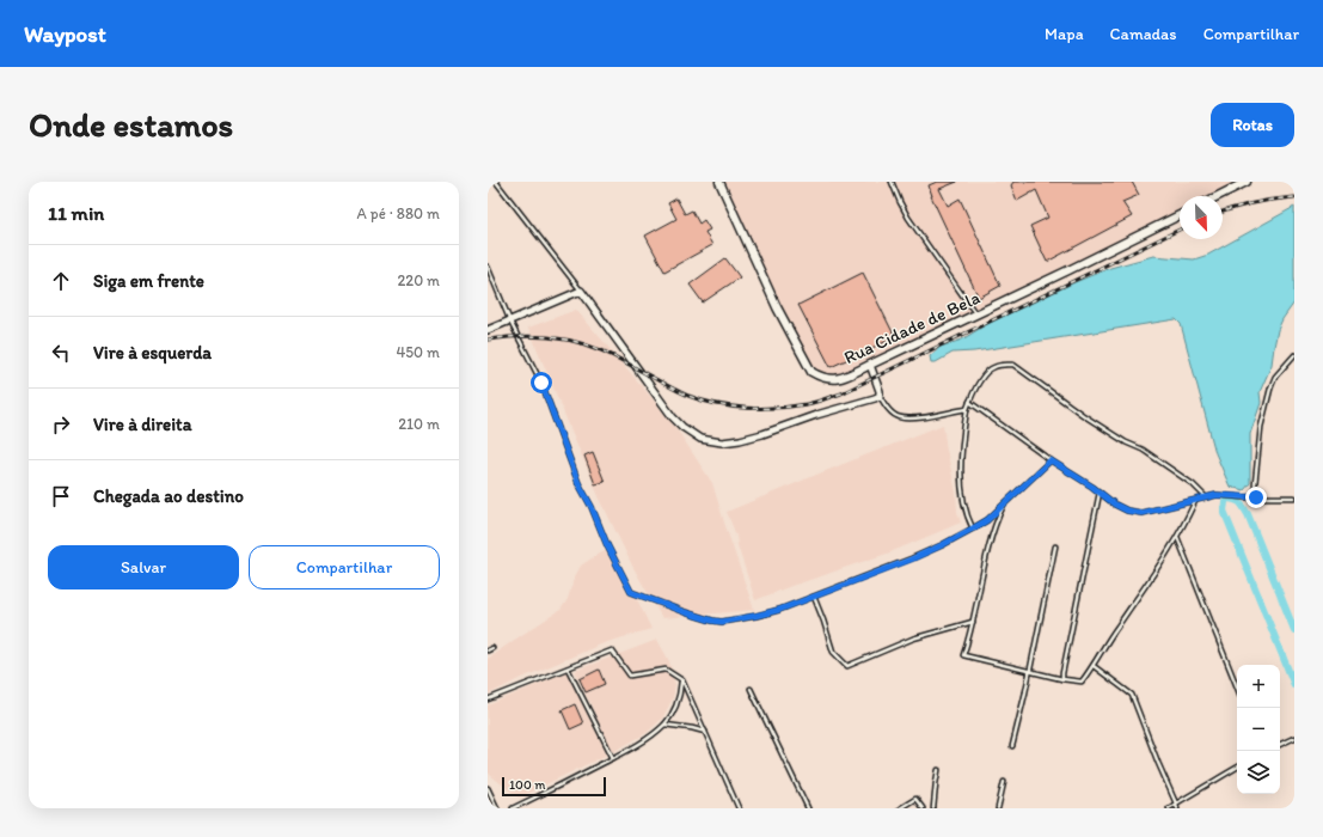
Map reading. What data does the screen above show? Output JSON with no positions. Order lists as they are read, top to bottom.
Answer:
{
  "streets": {
    "street": ["Rua Cidade de Bela"]
  },
  "scale_bar": "100 m",
  "north": "bottom right",
  "page": {
    "header": "Waypost",
    "nav": ["Mapa", "Camadas", "Compartilhar"],
    "buttons": [
      "Rotas",
      ["Salvar", "Compartilhar"]
    ],
    "title": "Onde estamos",
    "heading": ["11 min", "A pé · 880 m"],
    "list": [
      ["Siga em frente", "220 m"],
      ["Vire à esquerda", "450 m"],
      ["Vire à direita", "210 m"],
      "Chegada ao destino"
    ],
    "map_buttons": ["+", "−"],
    "scale": "100 m"
  }
}
